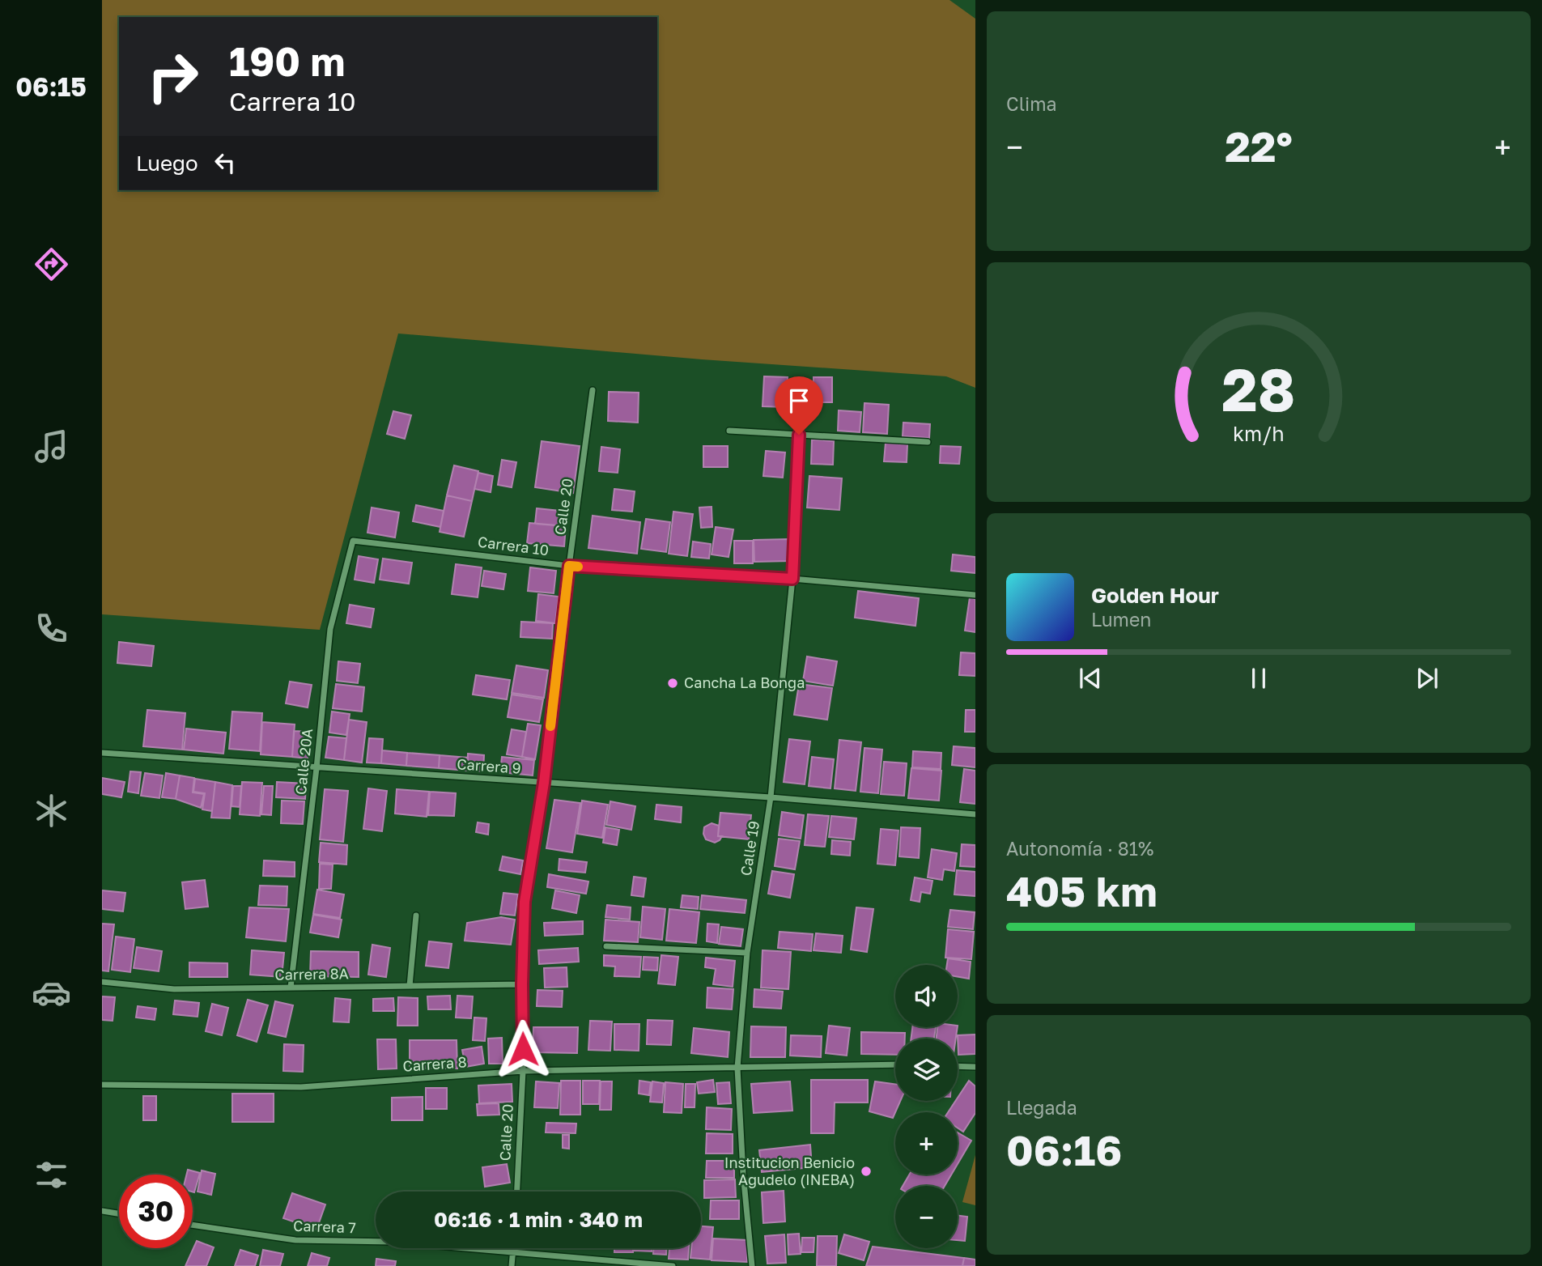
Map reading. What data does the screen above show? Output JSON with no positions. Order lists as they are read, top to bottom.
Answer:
{
  "streets": {
    "street": [
      "Calle 20",
      "Carrera 10",
      "Calle 20A",
      "Carrera 9",
      "Calle 19",
      "Carrera 8A",
      "Carrera 8",
      "Carrera 7"
    ]
  },
  "crossings": [
    ["Calle 20", "Carrera 10"],
    ["Calle 20", "Carrera 9"],
    ["Calle 20", "Carrera 8A"],
    ["Calle 20", "Carrera 8"],
    ["Carrera 10", "Calle 20A"],
    ["Carrera 10", "Calle 19"],
    ["Calle 20A", "Carrera 9"],
    ["Calle 20A", "Carrera 8A"],
    ["Carrera 9", "Calle 19"],
    ["Calle 19", "Carrera 8"]
  ],
  "places": ["Cancha La Bonga", "Institucion Benicio Agudelo (INEBA)"],
  "page": {
    "tabs": "06:15",
    "tile": [
      "Clima",
      ["Autonomía · 81%", "405 km"],
      ["Llegada", "06:16"]
    ],
    "turn": ["190 m", "Carrera 10"],
    "heat": ["−", "22°", "+"],
    "then": "Luego",
    "song": ["Golden Hour", "Lumen"],
    "map_buttons": ["+", "−"],
    "limit": "30",
    "trip": "06:16 · 1 min · 340 m",
    "gauge": ["28", "km/h"]
  }
}
